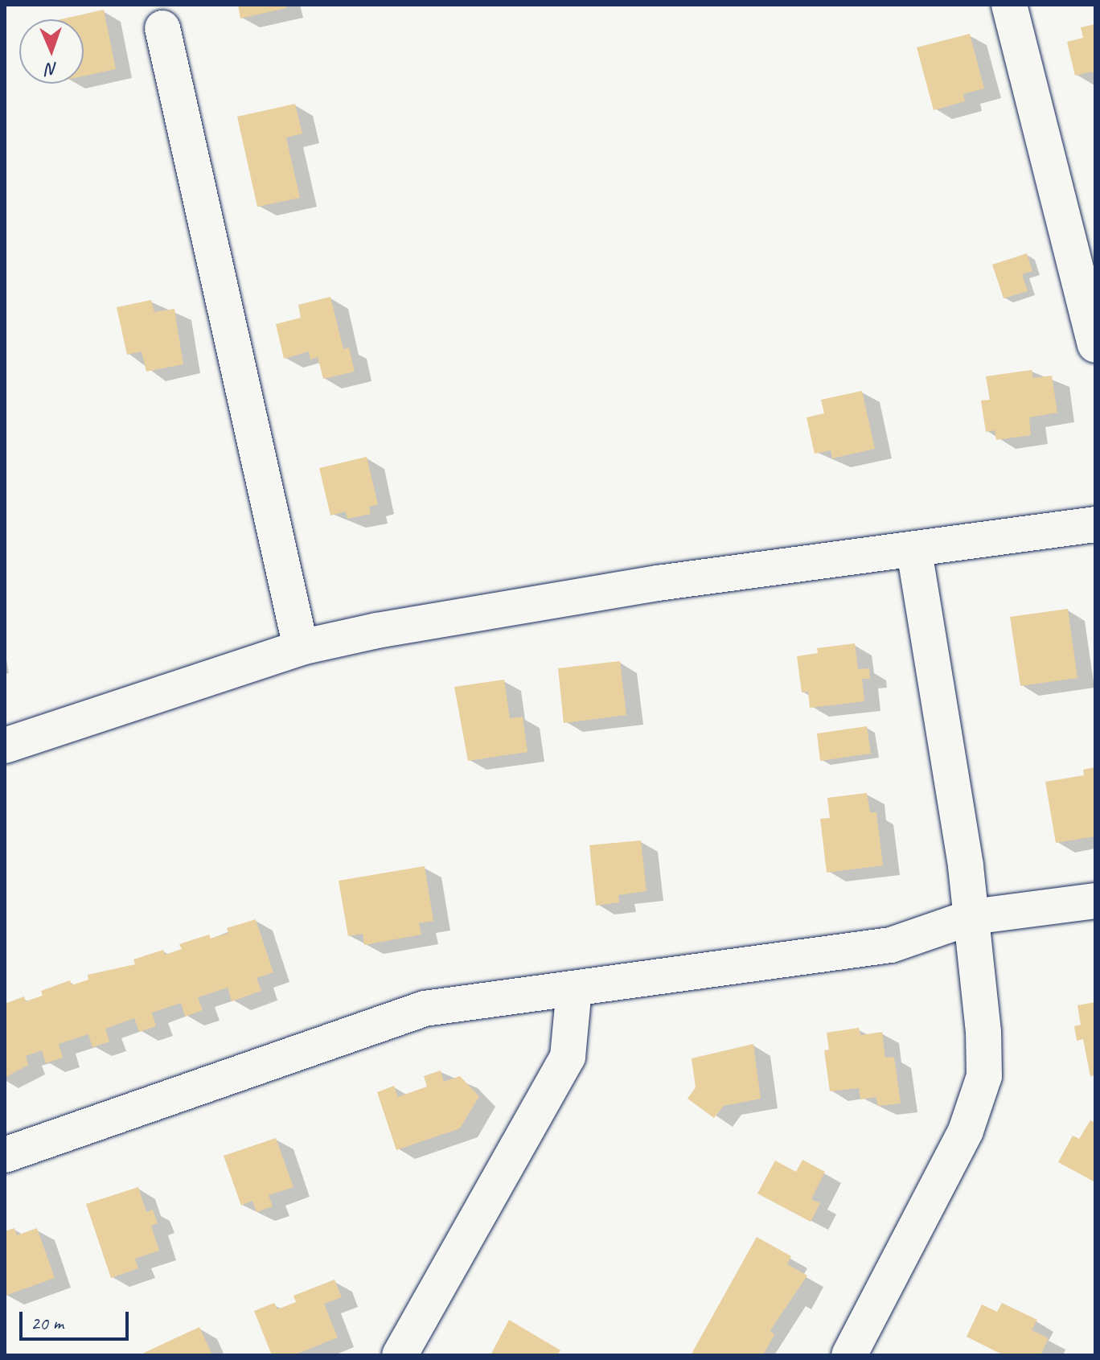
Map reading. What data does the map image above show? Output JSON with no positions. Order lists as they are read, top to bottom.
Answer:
{
  "scale_bar": "20 m",
  "north": "bottom"
}
